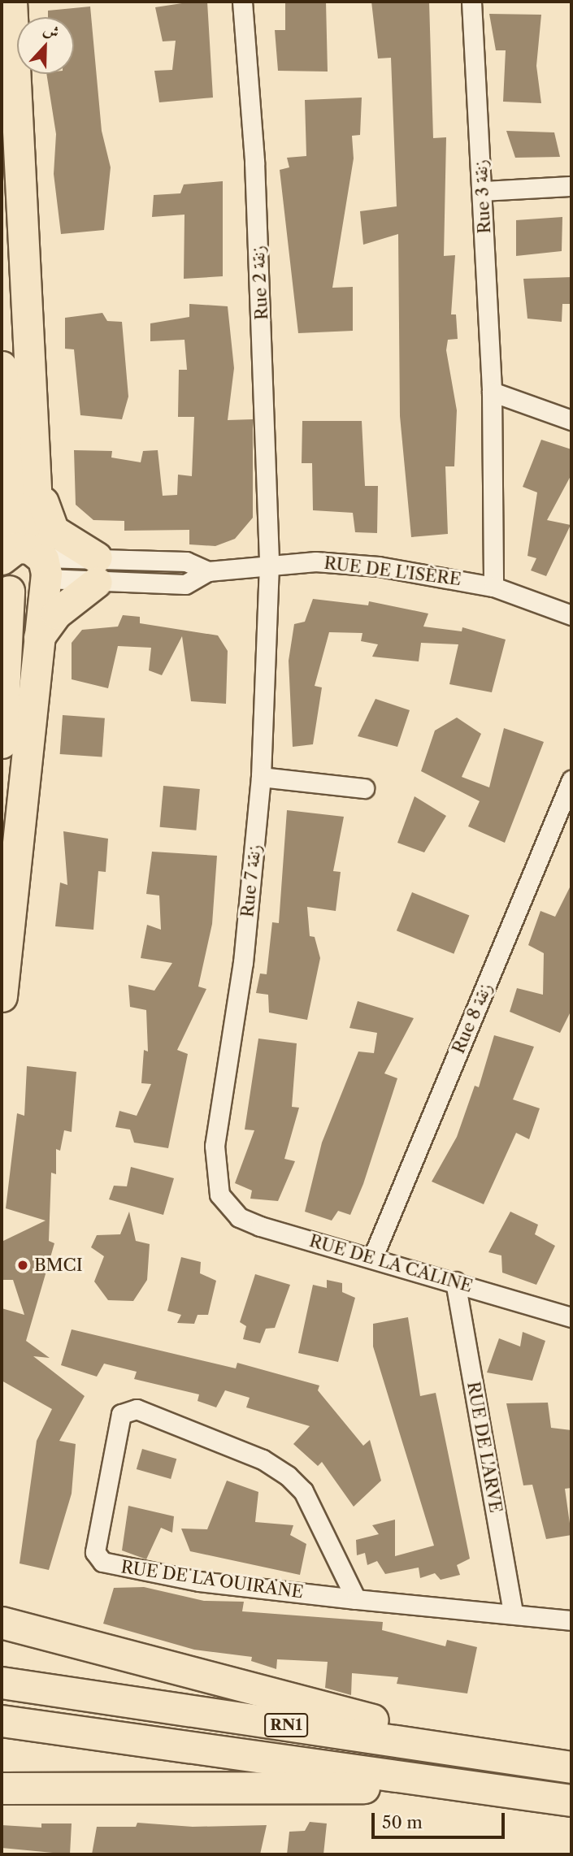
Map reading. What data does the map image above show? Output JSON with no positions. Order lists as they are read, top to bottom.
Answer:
{
  "streets": {
    "highway": ["RN1"],
    "street": [
      "Rue 3 زنقة",
      "Rue 2 زنقة",
      "RUE DE L'ISÈRE",
      "Rue 7 زنقة",
      "Rue 8 زنقة",
      "RUE DE LA CALINE",
      "RUE DE L'ARVE",
      "RUE DE LA OUIRANE"
    ]
  },
  "crossings": [
    ["Rue 3 زنقة", "RUE DE L'ISÈRE"],
    ["Rue 2 زنقة", "RUE DE L'ISÈRE"],
    ["Rue 2 زنقة", "Rue 7 زنقة"],
    ["RUE DE L'ISÈRE", "Rue 7 زنقة"],
    ["Rue 7 زنقة", "RUE DE LA CALINE"],
    ["Rue 8 زنقة", "RUE DE LA CALINE"],
    ["RUE DE LA CALINE", "RUE DE L'ARVE"],
    ["RUE DE L'ARVE", "RUE DE LA OUIRANE"]
  ],
  "places": ["BMCI"],
  "scale_bar": "50 m",
  "north": "top"
}
